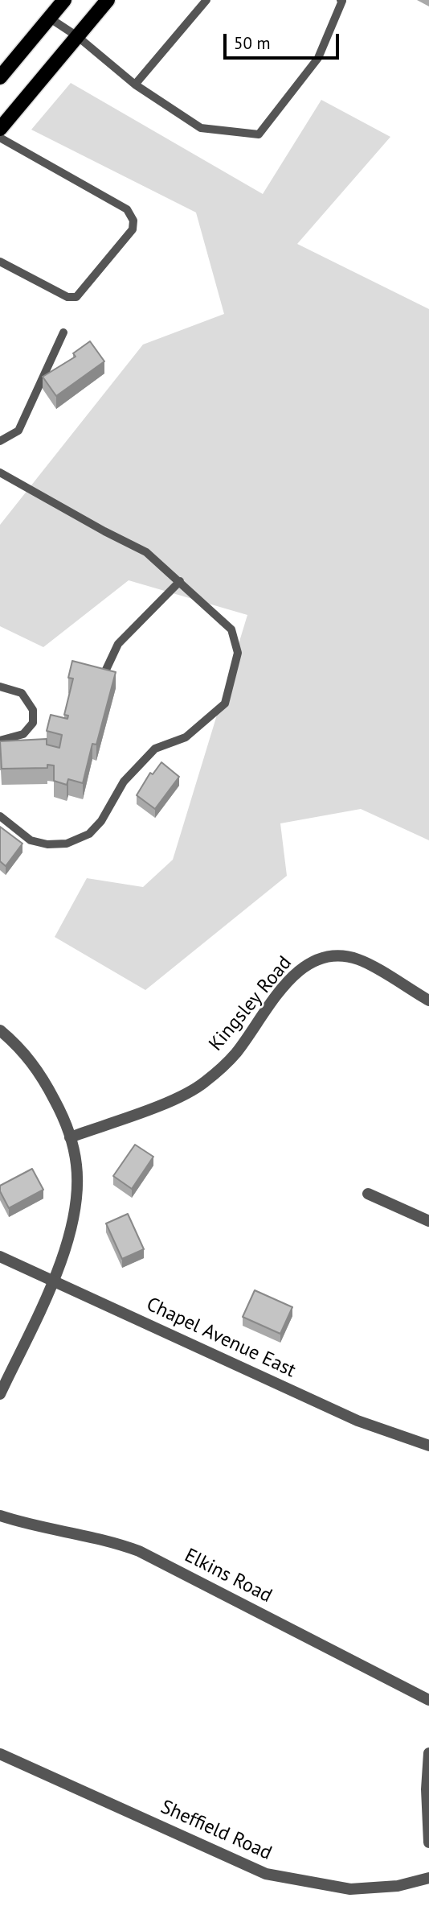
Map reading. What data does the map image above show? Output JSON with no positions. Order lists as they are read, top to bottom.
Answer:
{
  "streets": {
    "street": [
      "Kingsley Road",
      "Chapel Avenue East",
      "Elkins Road",
      "Sheffield Road"
    ]
  },
  "scale_bar": "50 m"
}
